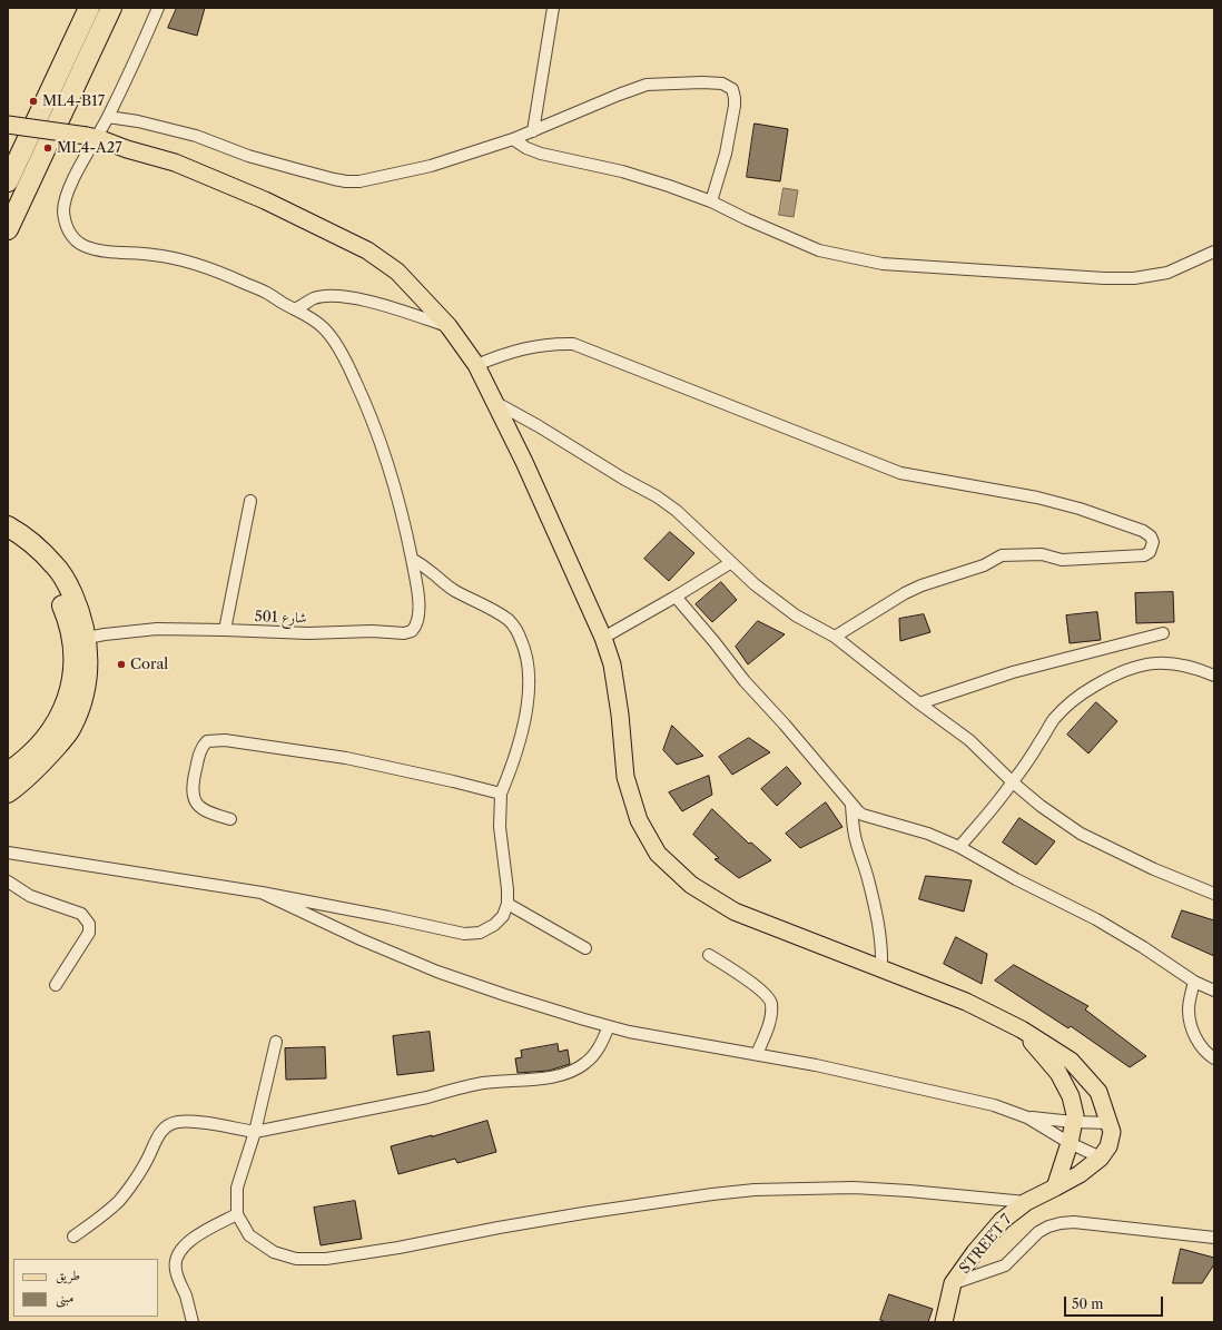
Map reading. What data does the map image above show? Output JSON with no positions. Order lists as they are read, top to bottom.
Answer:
{
  "streets": {
    "main road": ["STREET 7"],
    "street": ["شارع 501"]
  },
  "places": ["ML4-B17", "ML4-A27", "Coral"],
  "legend": ["طريق", "مبنى"],
  "scale_bar": "50 m"
}
